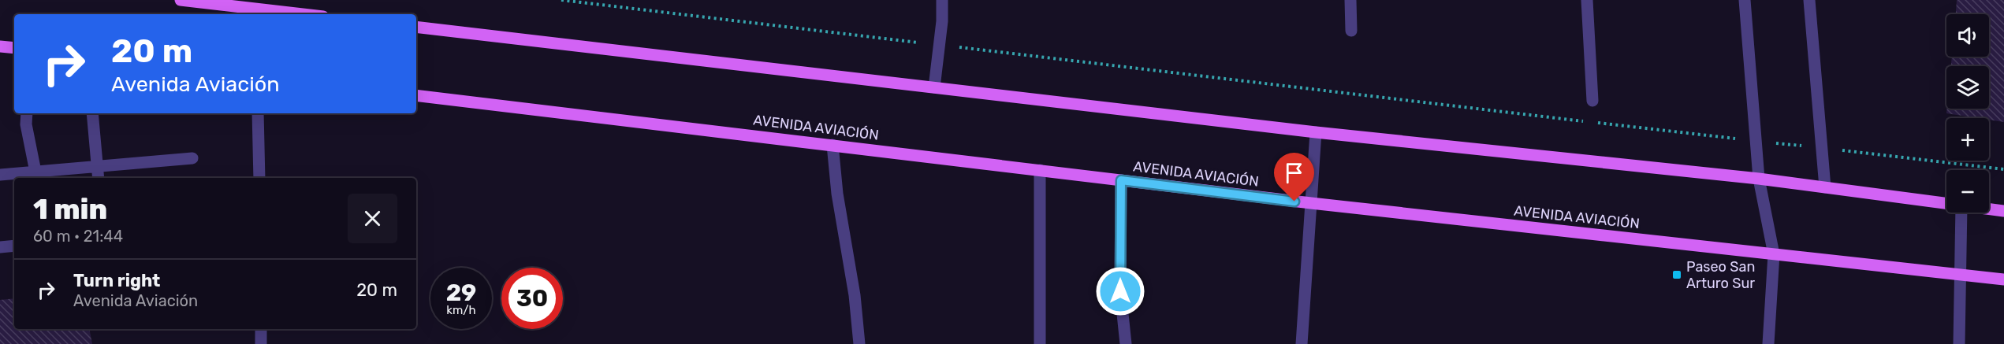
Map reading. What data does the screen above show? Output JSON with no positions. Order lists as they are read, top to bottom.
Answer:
{
  "streets": {
    "main road": ["AVENIDA AVIACIÓN"]
  },
  "places": {
    "transit": ["Paseo San Arturo Sur"]
  },
  "page": {
    "map_buttons": ["+", "−"],
    "turn": ["20 m", "Avenida Aviación"],
    "heading": ["1 min", "60 m · 21:44"],
    "list": [
      {
        "name": "Turn right",
        "note": "Avenida Aviación",
        "value": "20 m"
      }
    ],
    "speed": "29 km/h",
    "limit": "30"
  }
}
